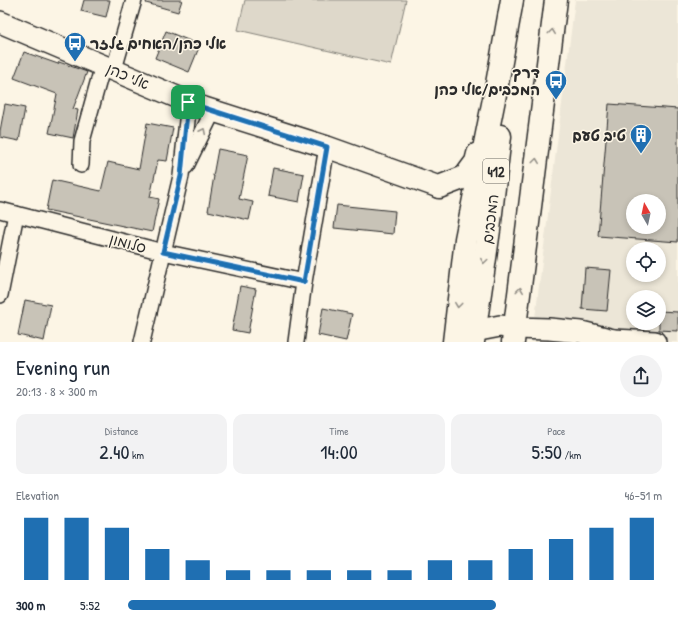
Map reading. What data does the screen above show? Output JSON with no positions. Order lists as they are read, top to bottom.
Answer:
{
  "streets": {
    "main road": ["412", "המכבים"],
    "street": ["אלי כהן", "סלומון"]
  },
  "places": {
    "bus stop": ["אלי כהן/האחים גלזר", "דרך המכבים/אלי כהן"],
    "building": ["טיב טעם"]
  },
  "north": "top",
  "page": {
    "heading": ["Evening run", "20:13 · 8 × 300 m"],
    "stats": [
      ["Distance", "2.40 km"],
      ["Time", "14:00"],
      ["Pace", "5:50 /km"]
    ],
    "chart": ["Elevation", "46–51 m"],
    "list": [
      {
        "name": "300 m",
        "note": "5:52"
      }
    ]
  }
}
